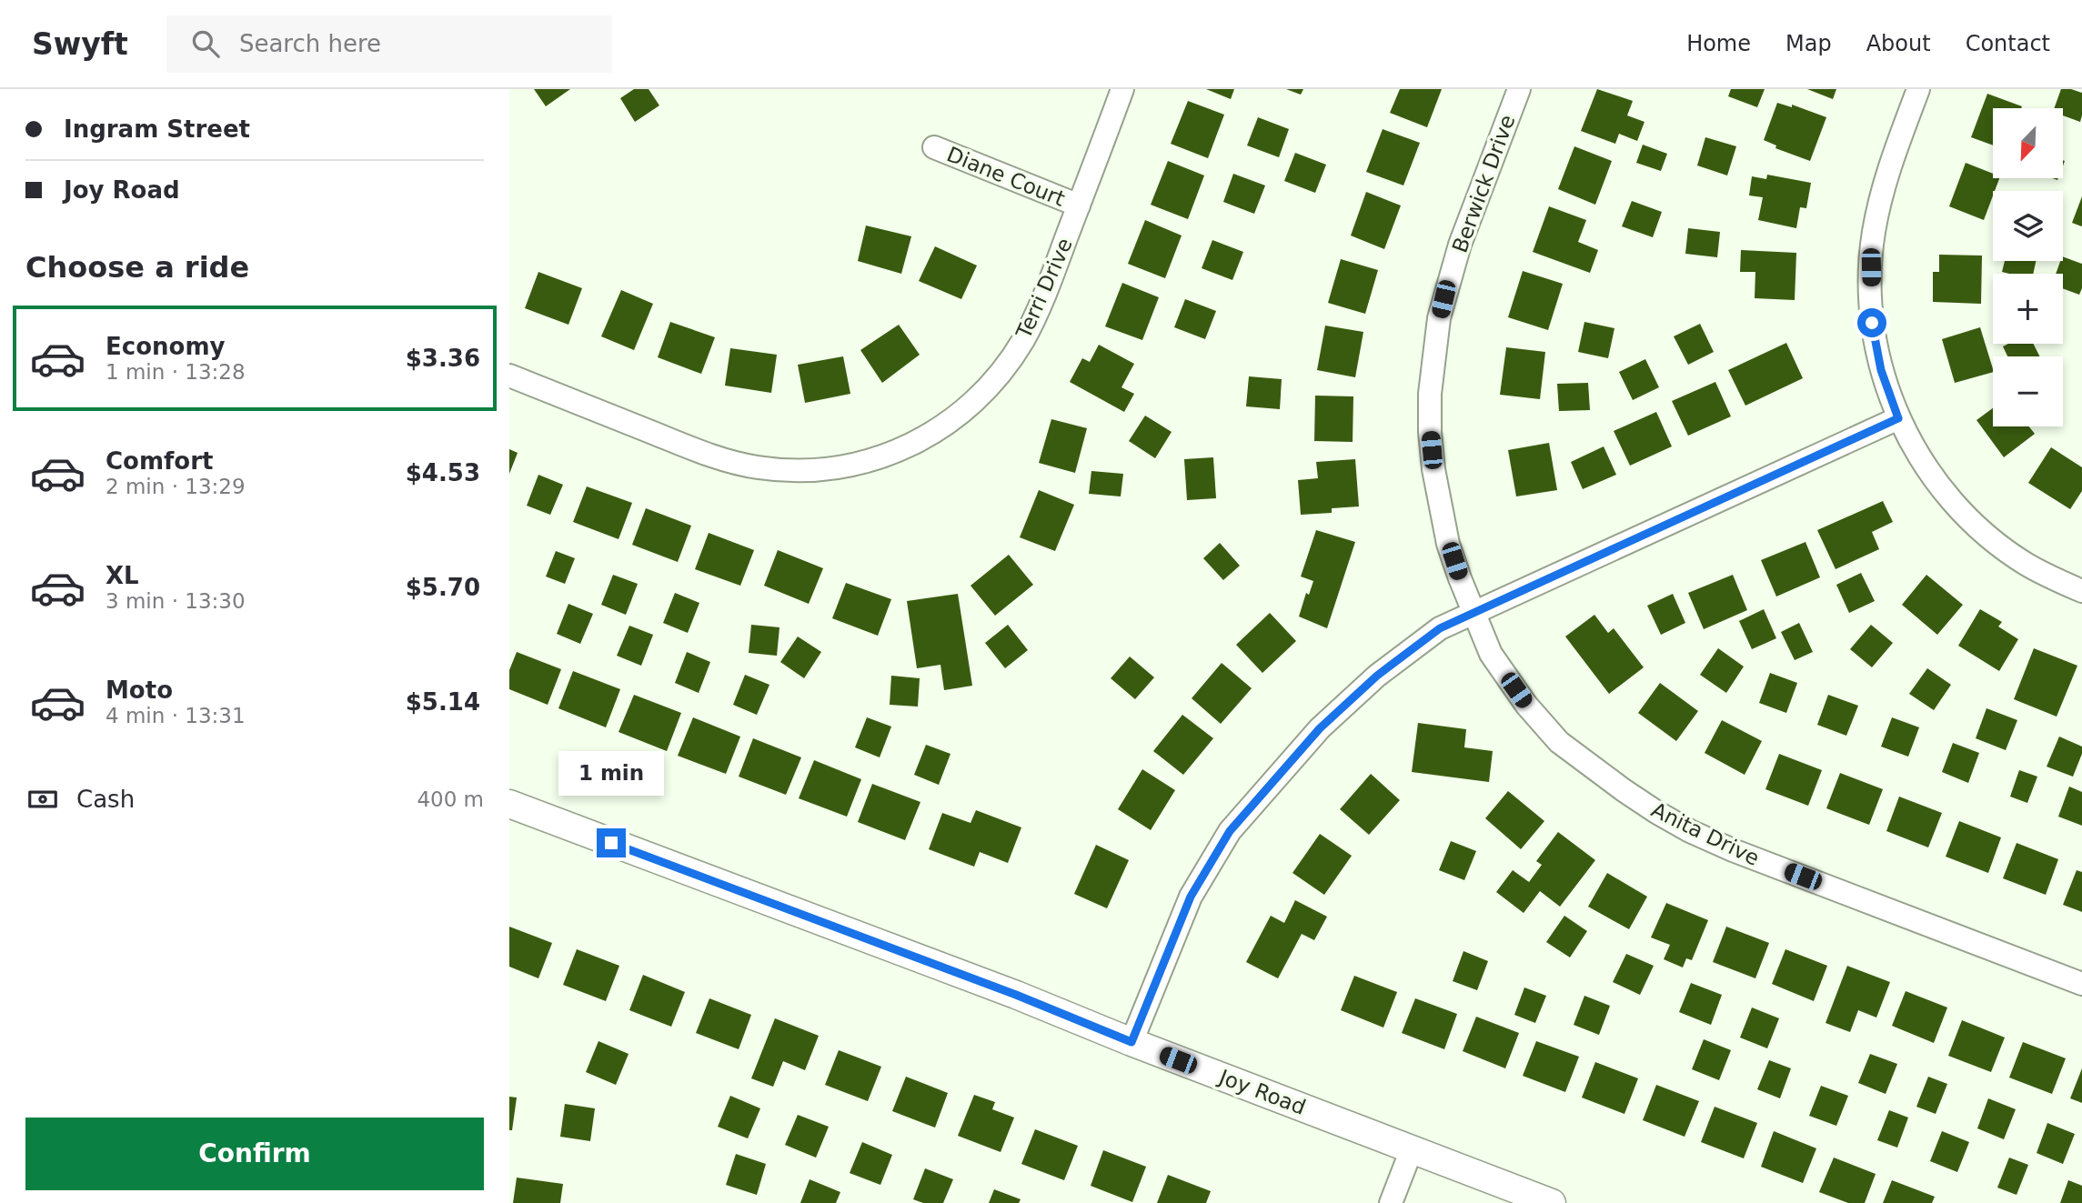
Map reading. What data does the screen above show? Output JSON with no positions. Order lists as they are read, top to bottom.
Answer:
{
  "streets": {
    "street": [
      "Diane Court",
      "Berwick Drive",
      "Terri Drive",
      "Anita Drive",
      "Joy Road"
    ]
  },
  "crossings": [
    ["Diane Court", "Terri Drive"],
    ["Berwick Drive", "Anita Drive"]
  ],
  "north": "bottom left",
  "page": {
    "header": "Swyft",
    "search": "Search here",
    "nav": [
      "Home",
      "Map",
      "About",
      "Contact"
    ],
    "banner": ["Ingram Street", "Joy Road"],
    "map_buttons": ["+", "−"],
    "heading": "Choose a ride",
    "list": [
      {
        "name": "Economy",
        "note": "1 min · 13:28",
        "value": "$3.36"
      },
      {
        "name": "Comfort",
        "note": "2 min · 13:29",
        "value": "$4.53"
      },
      {
        "name": "XL",
        "note": "3 min · 13:30",
        "value": "$5.70"
      },
      {
        "name": "Moto",
        "note": "4 min · 13:31",
        "value": "$5.14"
      }
    ],
    "bubble": "1 min",
    "pay": ["Cash", "400 m"],
    "buttons": "Confirm"
  }
}
